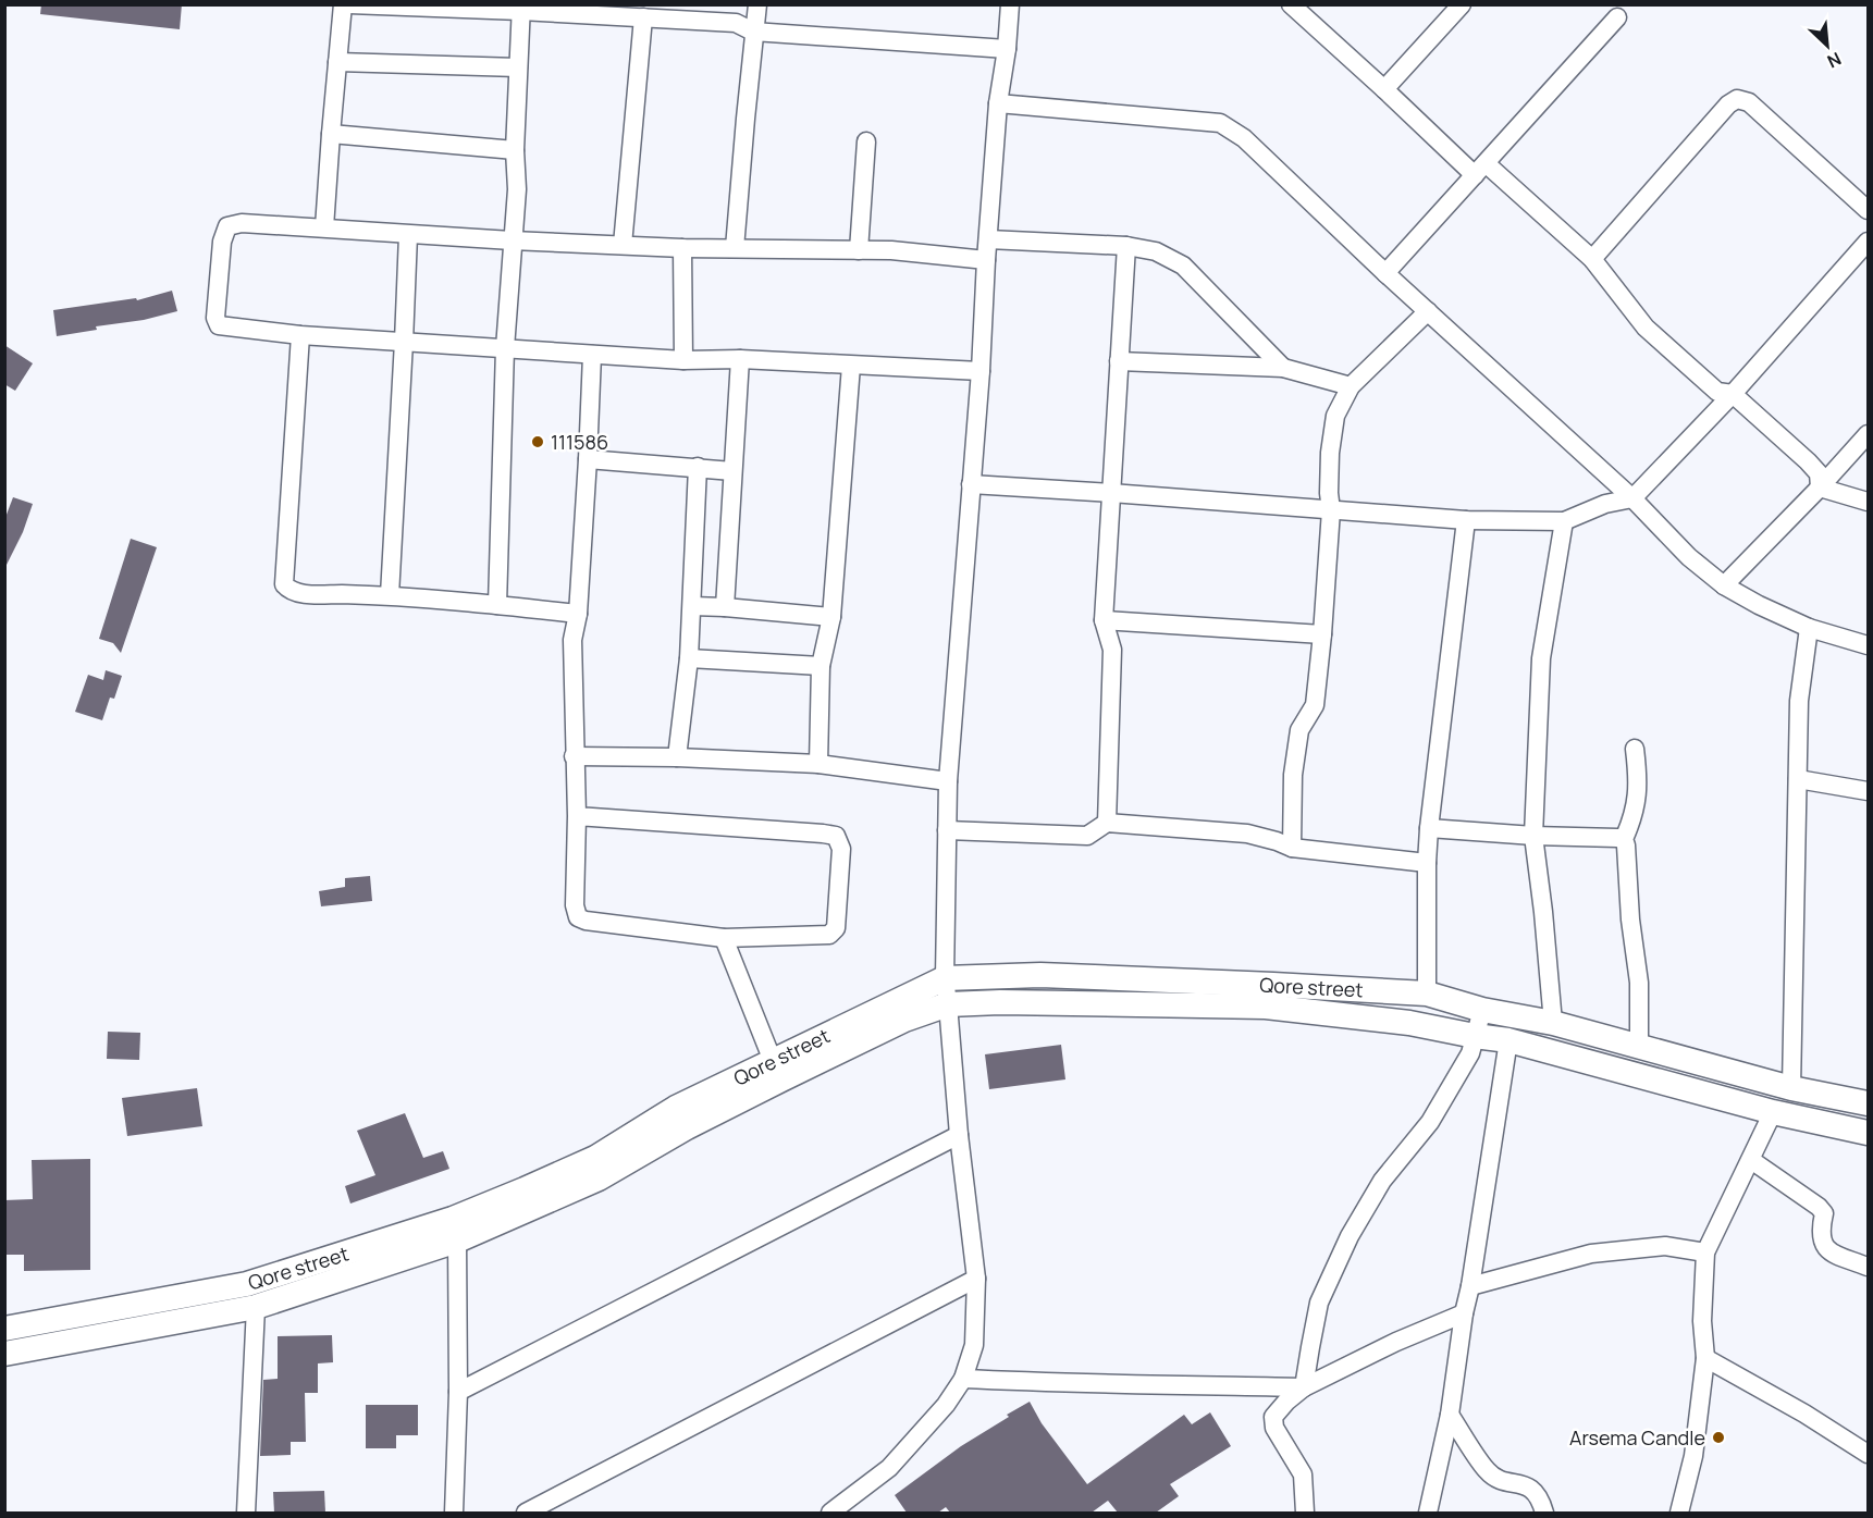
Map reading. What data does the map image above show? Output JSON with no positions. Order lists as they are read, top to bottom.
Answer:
{
  "streets": {
    "street": ["Qore street"]
  },
  "places": ["111586", "Arsema Candle"],
  "north": "bottom right"
}
